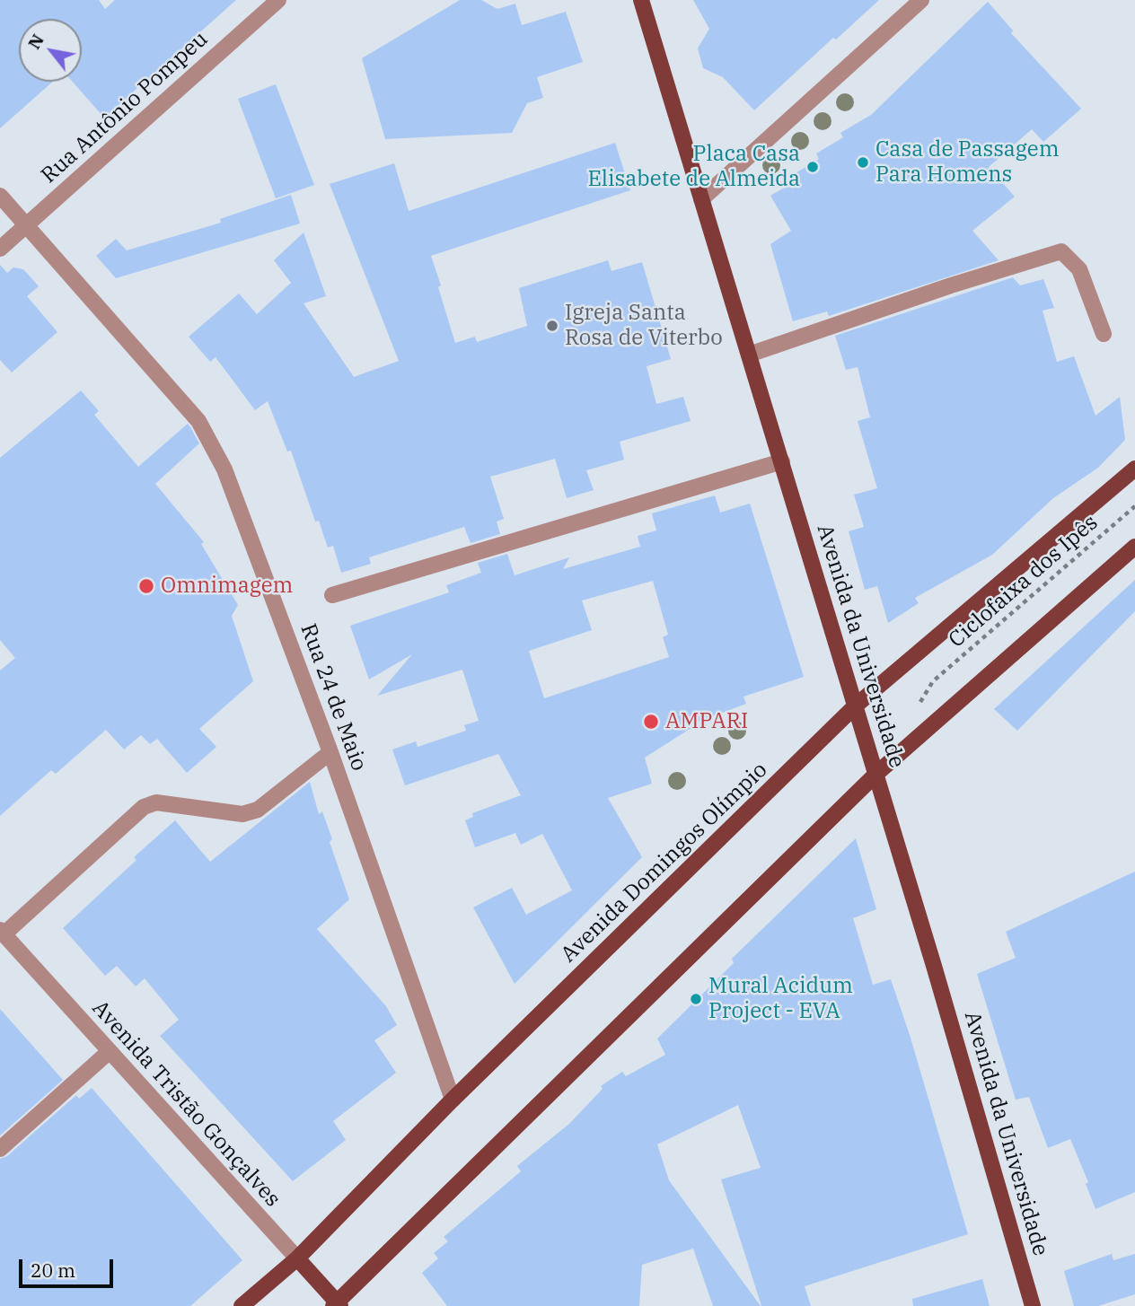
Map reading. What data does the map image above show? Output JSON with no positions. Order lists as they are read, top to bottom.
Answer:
{
  "streets": {
    "main road": ["Avenida da Universidade", "Avenida Domingos Olímpio", "Avenida Tristão Gonçalves"],
    "street": ["Rua Antônio Pompeu", "Rua 24 de Maio"],
    "path": ["Ciclofaixa dos Ipês"]
  },
  "crossings": [
    ["Rua Antônio Pompeu", "Rua 24 de Maio"],
    ["Avenida da Universidade", "Avenida Domingos Olímpio"],
    ["Rua 24 de Maio", "Avenida Domingos Olímpio"],
    ["Avenida Domingos Olímpio", "Avenida Tristão Gonçalves"]
  ],
  "places": [
    "Casa de Passagem Para Homens",
    "Placa Casa Elisabete de Almeida",
    "Igreja Santa Rosa de Viterbo",
    "Omnimagem",
    "AMPARI",
    "Mural Acidum Project - EVA"
  ],
  "scale_bar": "20 m",
  "north": "top left"
}
